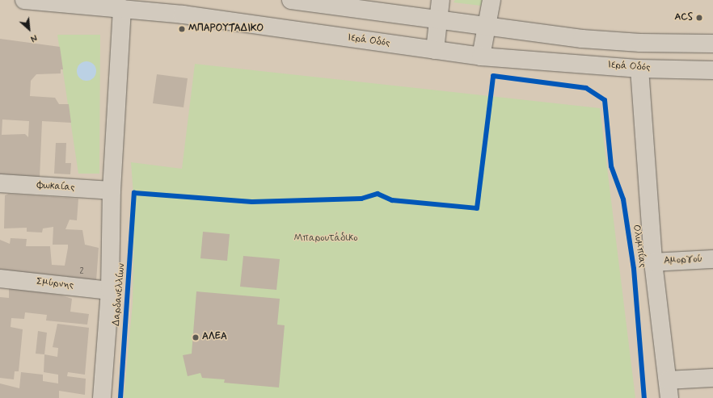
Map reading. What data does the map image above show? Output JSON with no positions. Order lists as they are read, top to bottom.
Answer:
{
  "streets": {
    "street": [
      "Ιερά Οδός",
      "Φωκαίας",
      "Ολυμπίας",
      "Αμοργού",
      "Σμύρνης",
      "Δαρδανελλίων"
    ]
  },
  "crossings": [
    ["Ιερά Οδός", "Ολυμπίας"],
    ["Ιερά Οδός", "Δαρδανελλίων"],
    ["Φωκαίας", "Δαρδανελλίων"],
    ["Ολυμπίας", "Αμοργού"],
    ["Σμύρνης", "Δαρδανελλίων"]
  ],
  "parks": ["Μπαρουτάδικο"],
  "places": ["ACS", "ΜΠΑΡΟΥΤΑΔΙΚΟ", "ΑΛΕΑ"],
  "house_numbers": ["2"],
  "north": "bottom right"
}
